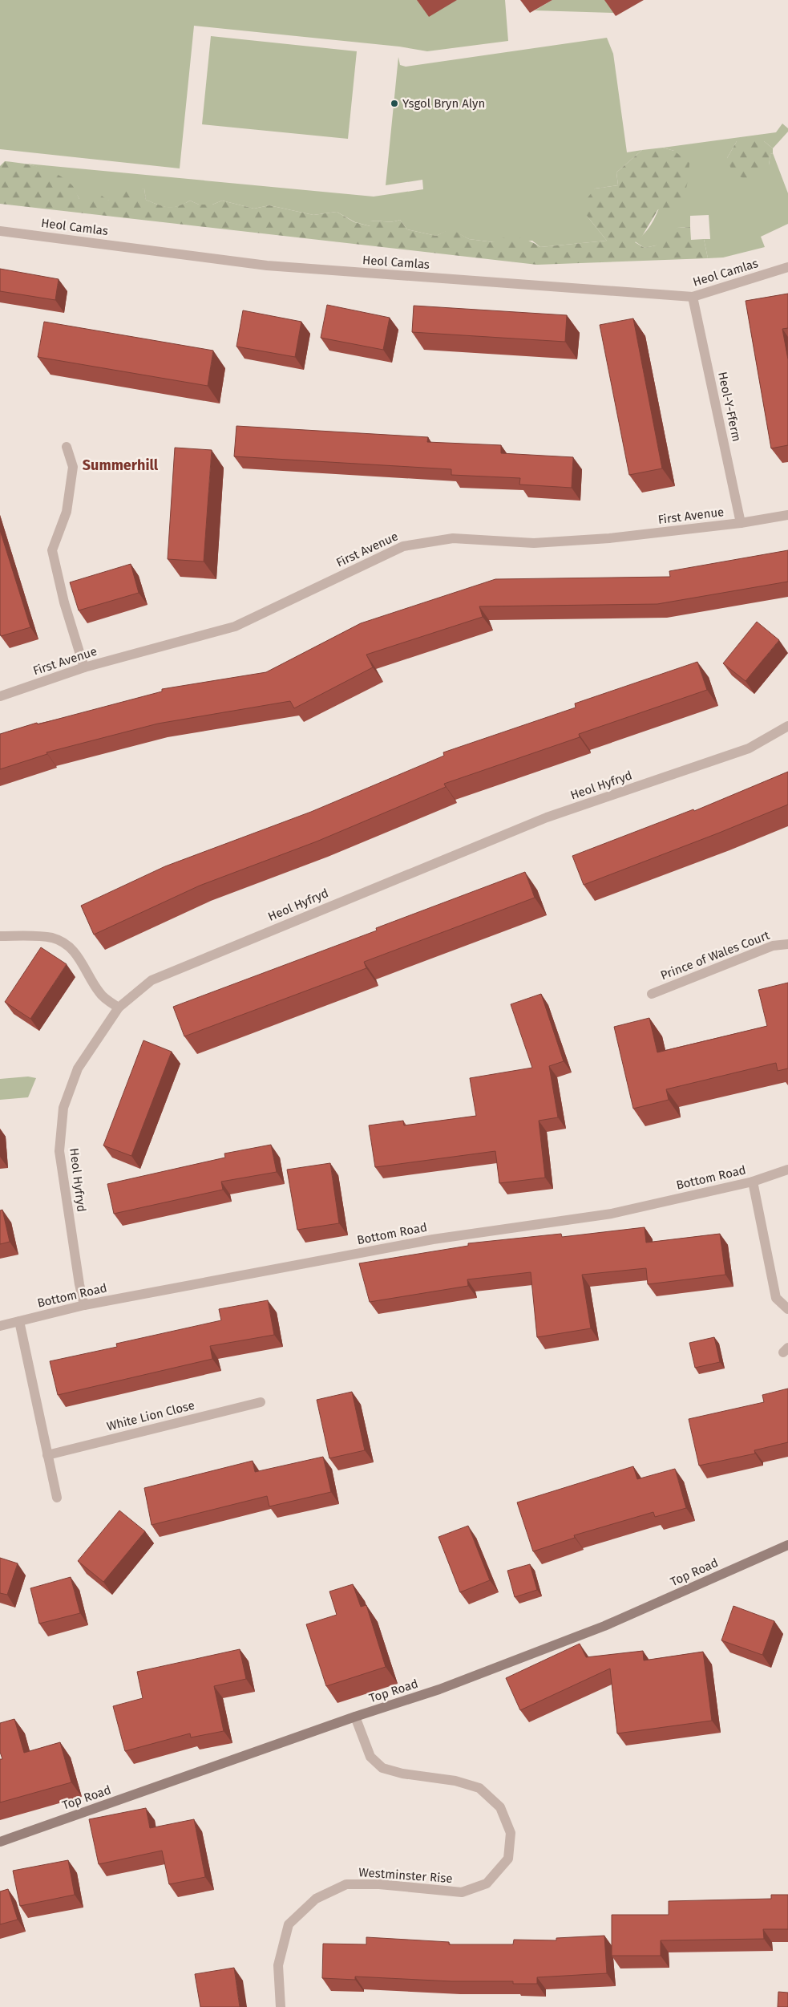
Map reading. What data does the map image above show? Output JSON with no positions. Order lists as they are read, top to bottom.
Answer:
{
  "streets": {
    "street": [
      "Heol Camlas",
      "Heol-Y-Fferm",
      "First Avenue",
      "Heol Hyfryd",
      "Prince of Wales Court",
      "Bottom Road",
      "White Lion Close",
      "Top Road",
      "Westminster Rise"
    ]
  },
  "crossings": [
    ["Heol Camlas", "Heol-Y-Fferm"],
    ["Heol-Y-Fferm", "First Avenue"],
    ["Heol Hyfryd", "Bottom Road"],
    ["Top Road", "Westminster Rise"]
  ],
  "districts": ["Summerhill"],
  "places": ["Ysgol Bryn Alyn"]
}
